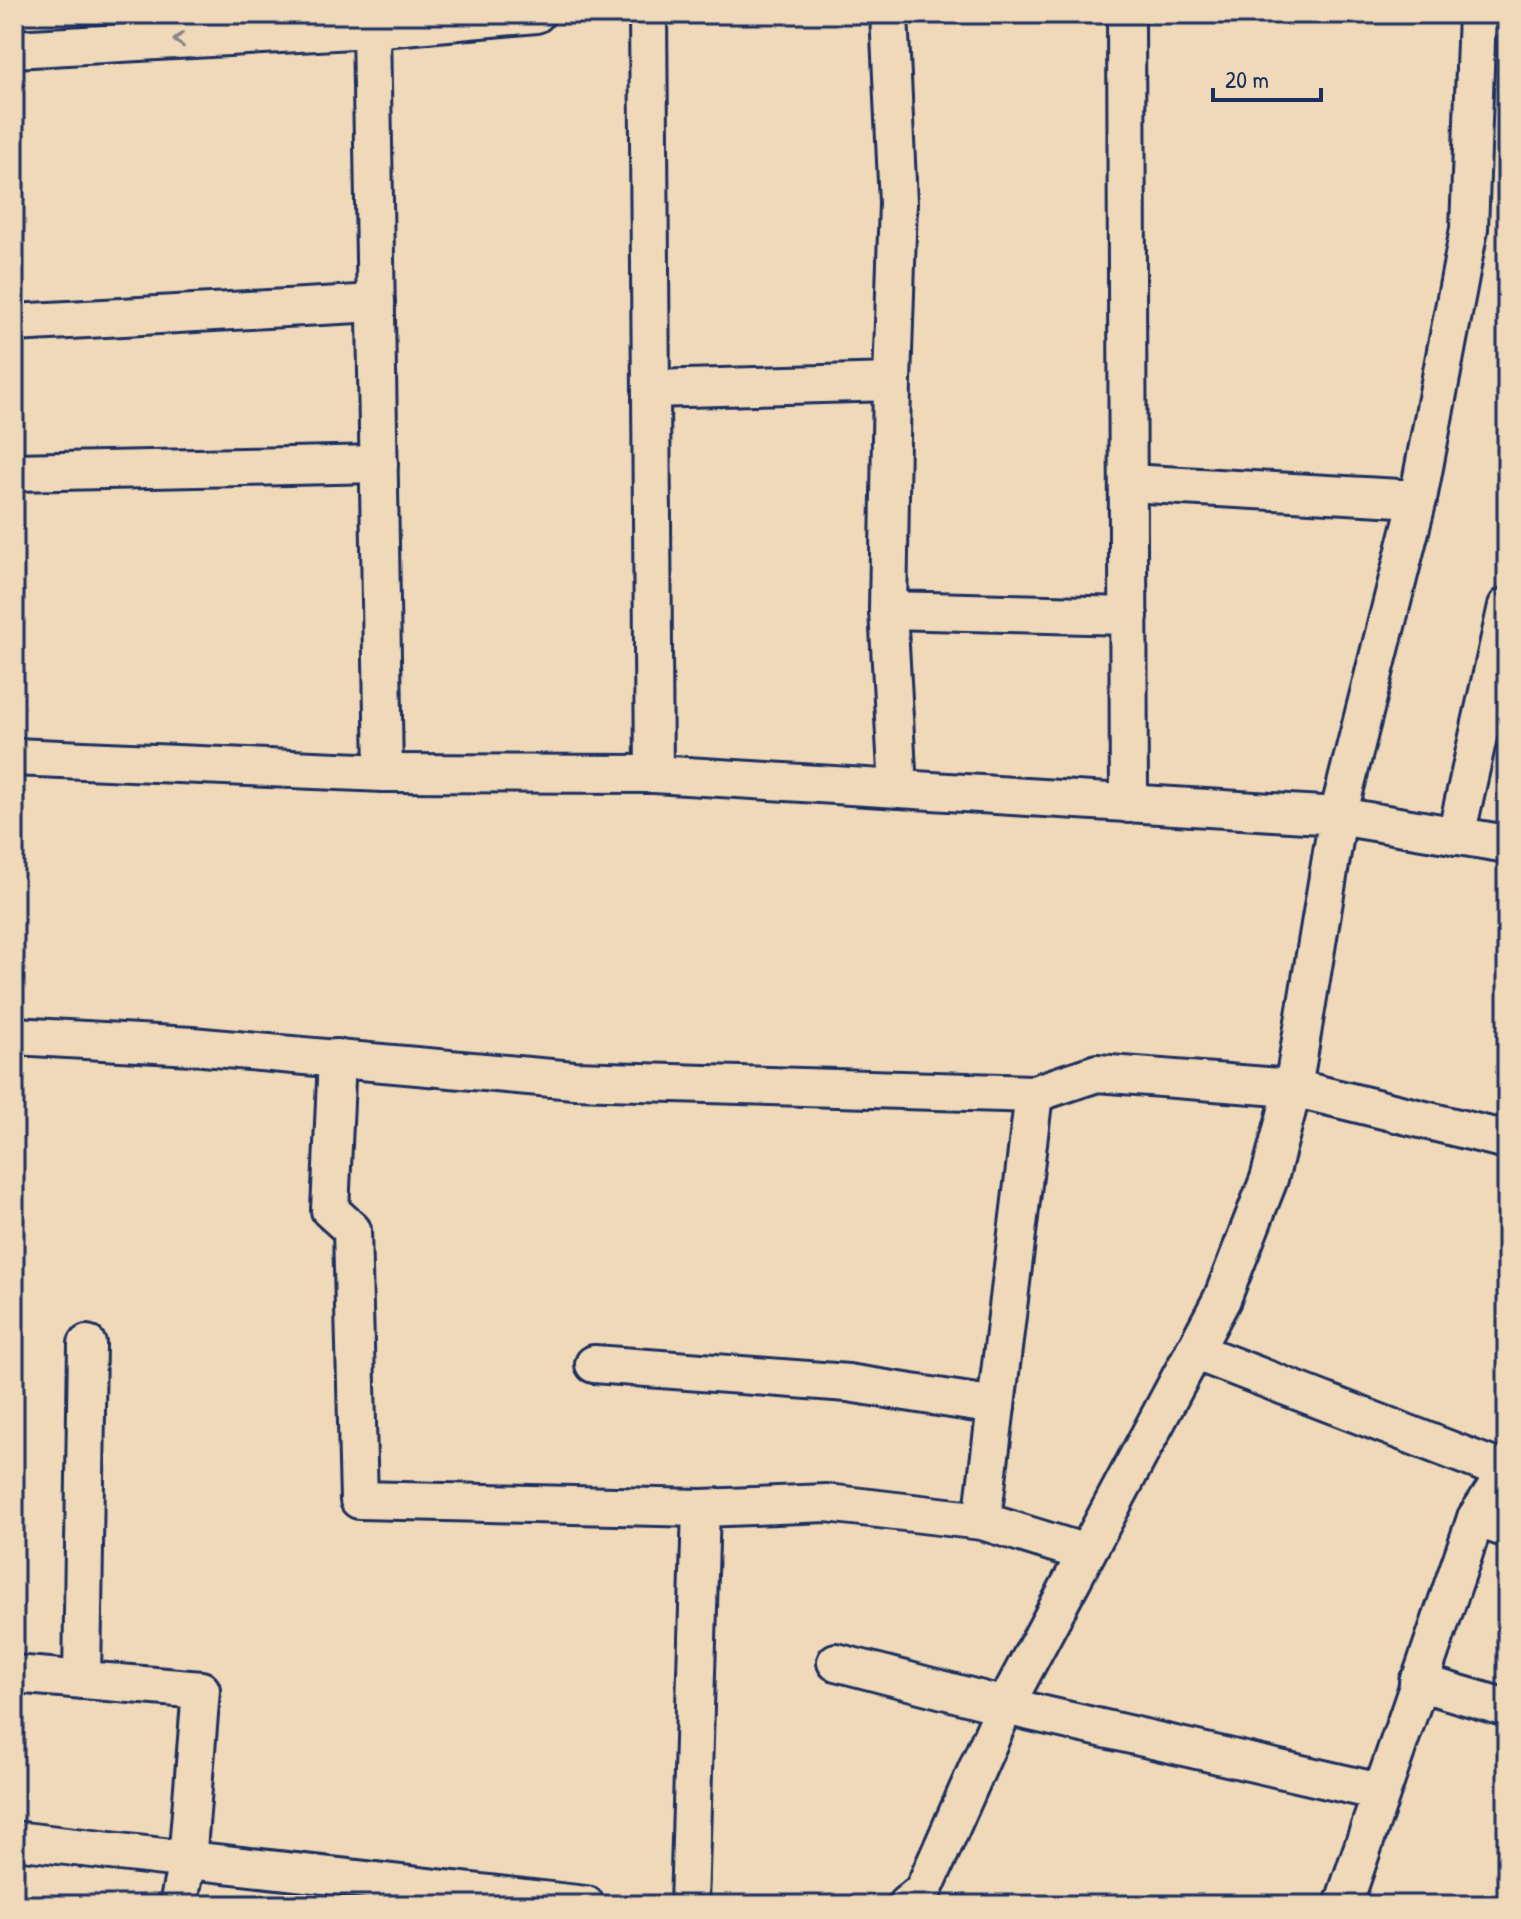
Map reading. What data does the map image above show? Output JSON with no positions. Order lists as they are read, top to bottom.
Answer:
{
  "scale_bar": "20 m"
}
